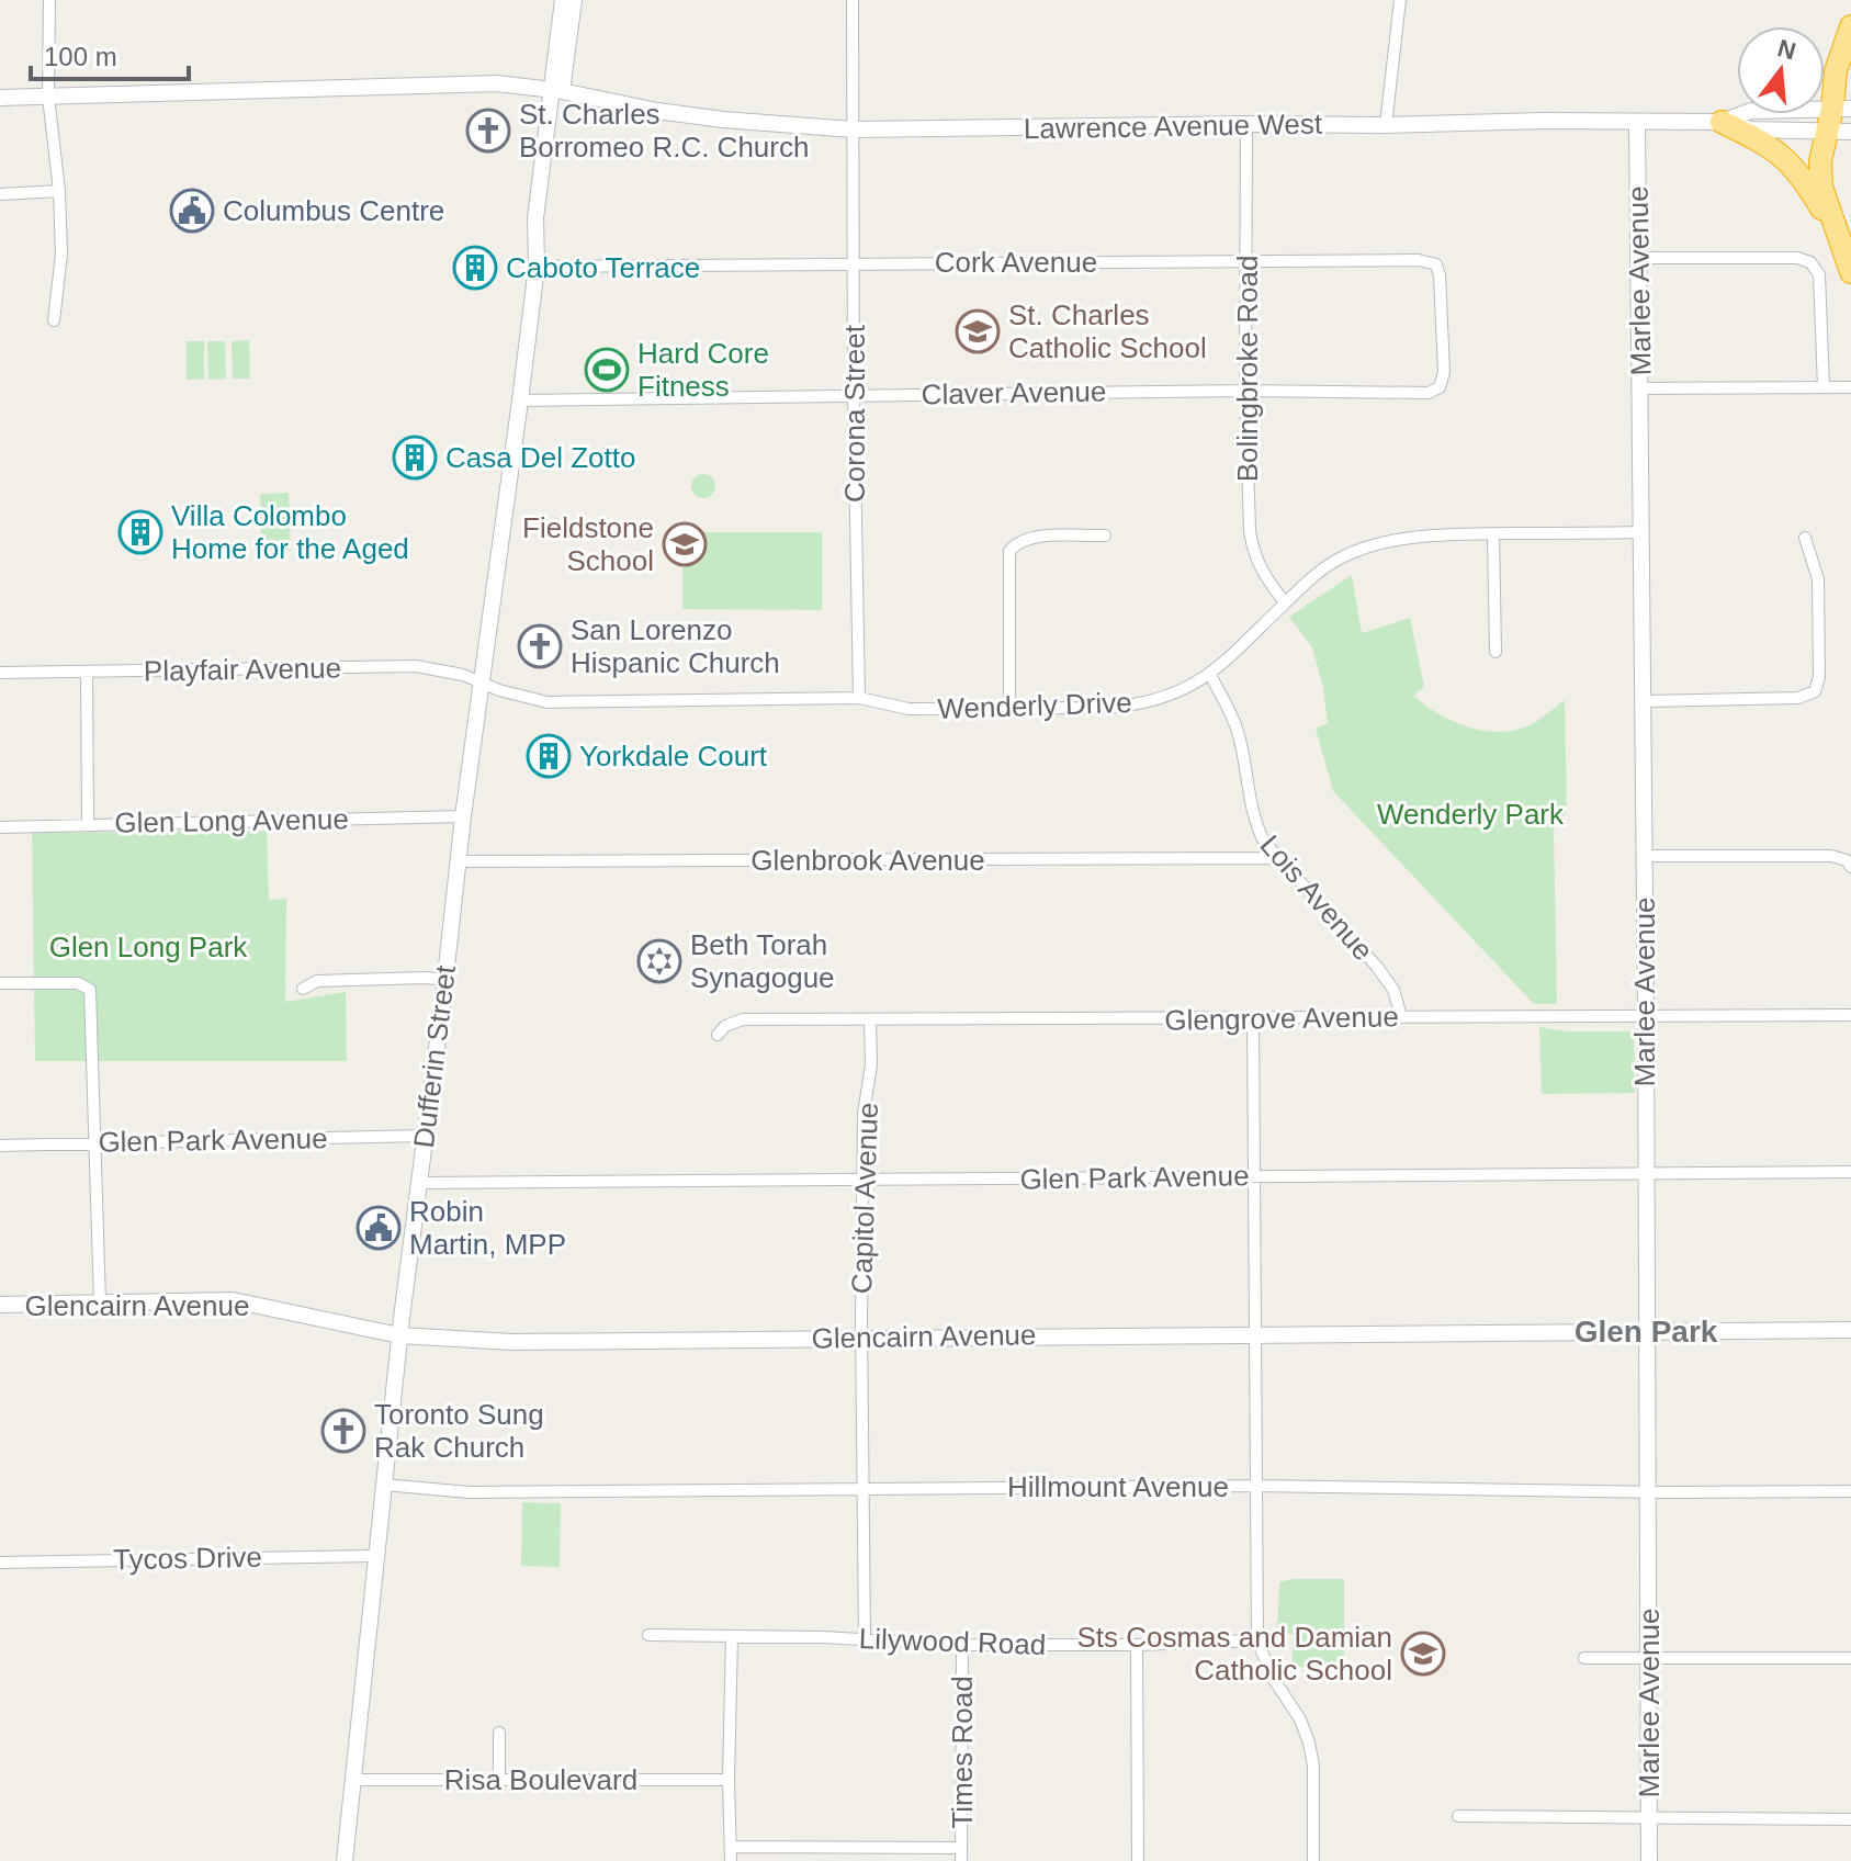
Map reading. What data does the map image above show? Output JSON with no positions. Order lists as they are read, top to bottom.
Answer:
{
  "streets": {
    "main road": [
      "Lawrence Avenue West",
      "Marlee Avenue",
      "Dufferin Street",
      "Glencairn Avenue"
    ],
    "street": [
      "Cork Avenue",
      "Bolingbroke Road",
      "Claver Avenue",
      "Corona Street",
      "Playfair Avenue",
      "Wenderly Drive",
      "Glen Long Avenue",
      "Glenbrook Avenue",
      "Lois Avenue",
      "Glengrove Avenue",
      "Glen Park Avenue",
      "Capitol Avenue",
      "Hillmount Avenue",
      "Tycos Drive",
      "Lilywood Road",
      "Times Road",
      "Risa Boulevard"
    ]
  },
  "crossings": [
    ["Lawrence Avenue West", "Marlee Avenue"],
    ["Lawrence Avenue West", "Bolingbroke Road"],
    ["Lawrence Avenue West", "Corona Street"],
    ["Lawrence Avenue West", "Dufferin Street"],
    ["Cork Avenue", "Bolingbroke Road"],
    ["Cork Avenue", "Claver Avenue"],
    ["Cork Avenue", "Corona Street"],
    ["Cork Avenue", "Dufferin Street"],
    ["Marlee Avenue", "Wenderly Drive"],
    ["Marlee Avenue", "Glengrove Avenue"],
    ["Marlee Avenue", "Glen Park Avenue"],
    ["Marlee Avenue", "Glencairn Avenue"],
    ["Marlee Avenue", "Hillmount Avenue"],
    ["Bolingbroke Road", "Claver Avenue"],
    ["Bolingbroke Road", "Wenderly Drive"],
    ["Claver Avenue", "Corona Street"],
    ["Claver Avenue", "Dufferin Street"],
    ["Corona Street", "Wenderly Drive"],
    ["Playfair Avenue", "Wenderly Drive"],
    ["Playfair Avenue", "Dufferin Street"],
    ["Wenderly Drive", "Lois Avenue"],
    ["Wenderly Drive", "Dufferin Street"],
    ["Glen Long Avenue", "Dufferin Street"],
    ["Glenbrook Avenue", "Lois Avenue"],
    ["Glenbrook Avenue", "Dufferin Street"],
    ["Lois Avenue", "Glengrove Avenue"],
    ["Glengrove Avenue", "Capitol Avenue"],
    ["Dufferin Street", "Glen Park Avenue"],
    ["Dufferin Street", "Glencairn Avenue"],
    ["Dufferin Street", "Hillmount Avenue"],
    ["Dufferin Street", "Tycos Drive"],
    ["Dufferin Street", "Risa Boulevard"],
    ["Glen Park Avenue", "Capitol Avenue"],
    ["Capitol Avenue", "Glencairn Avenue"],
    ["Capitol Avenue", "Hillmount Avenue"],
    ["Capitol Avenue", "Lilywood Road"],
    ["Lilywood Road", "Times Road"]
  ],
  "districts": ["Glen Park"],
  "parks": ["Wenderly Park", "Glen Long Park"],
  "places": {
    "church": ["St. Charles Borromeo R.C. Church", "San Lorenzo Hispanic Church", "Toronto Sung Rak Church"],
    "public building": ["Columbus Centre", "Robin Martin, MPP"],
    "building": [
      "Caboto Terrace",
      "Casa Del Zotto",
      "Villa Colombo Home for the Aged",
      "Yorkdale Court"
    ],
    "school or university": ["St. Charles Catholic School", "Fieldstone School", "Sts Cosmas and Damian Catholic School"],
    "sports": ["Hard Core Fitness"],
    "synagogue": ["Beth Torah Synagogue"]
  },
  "scale_bar": "100 m",
  "north": "top"
}
